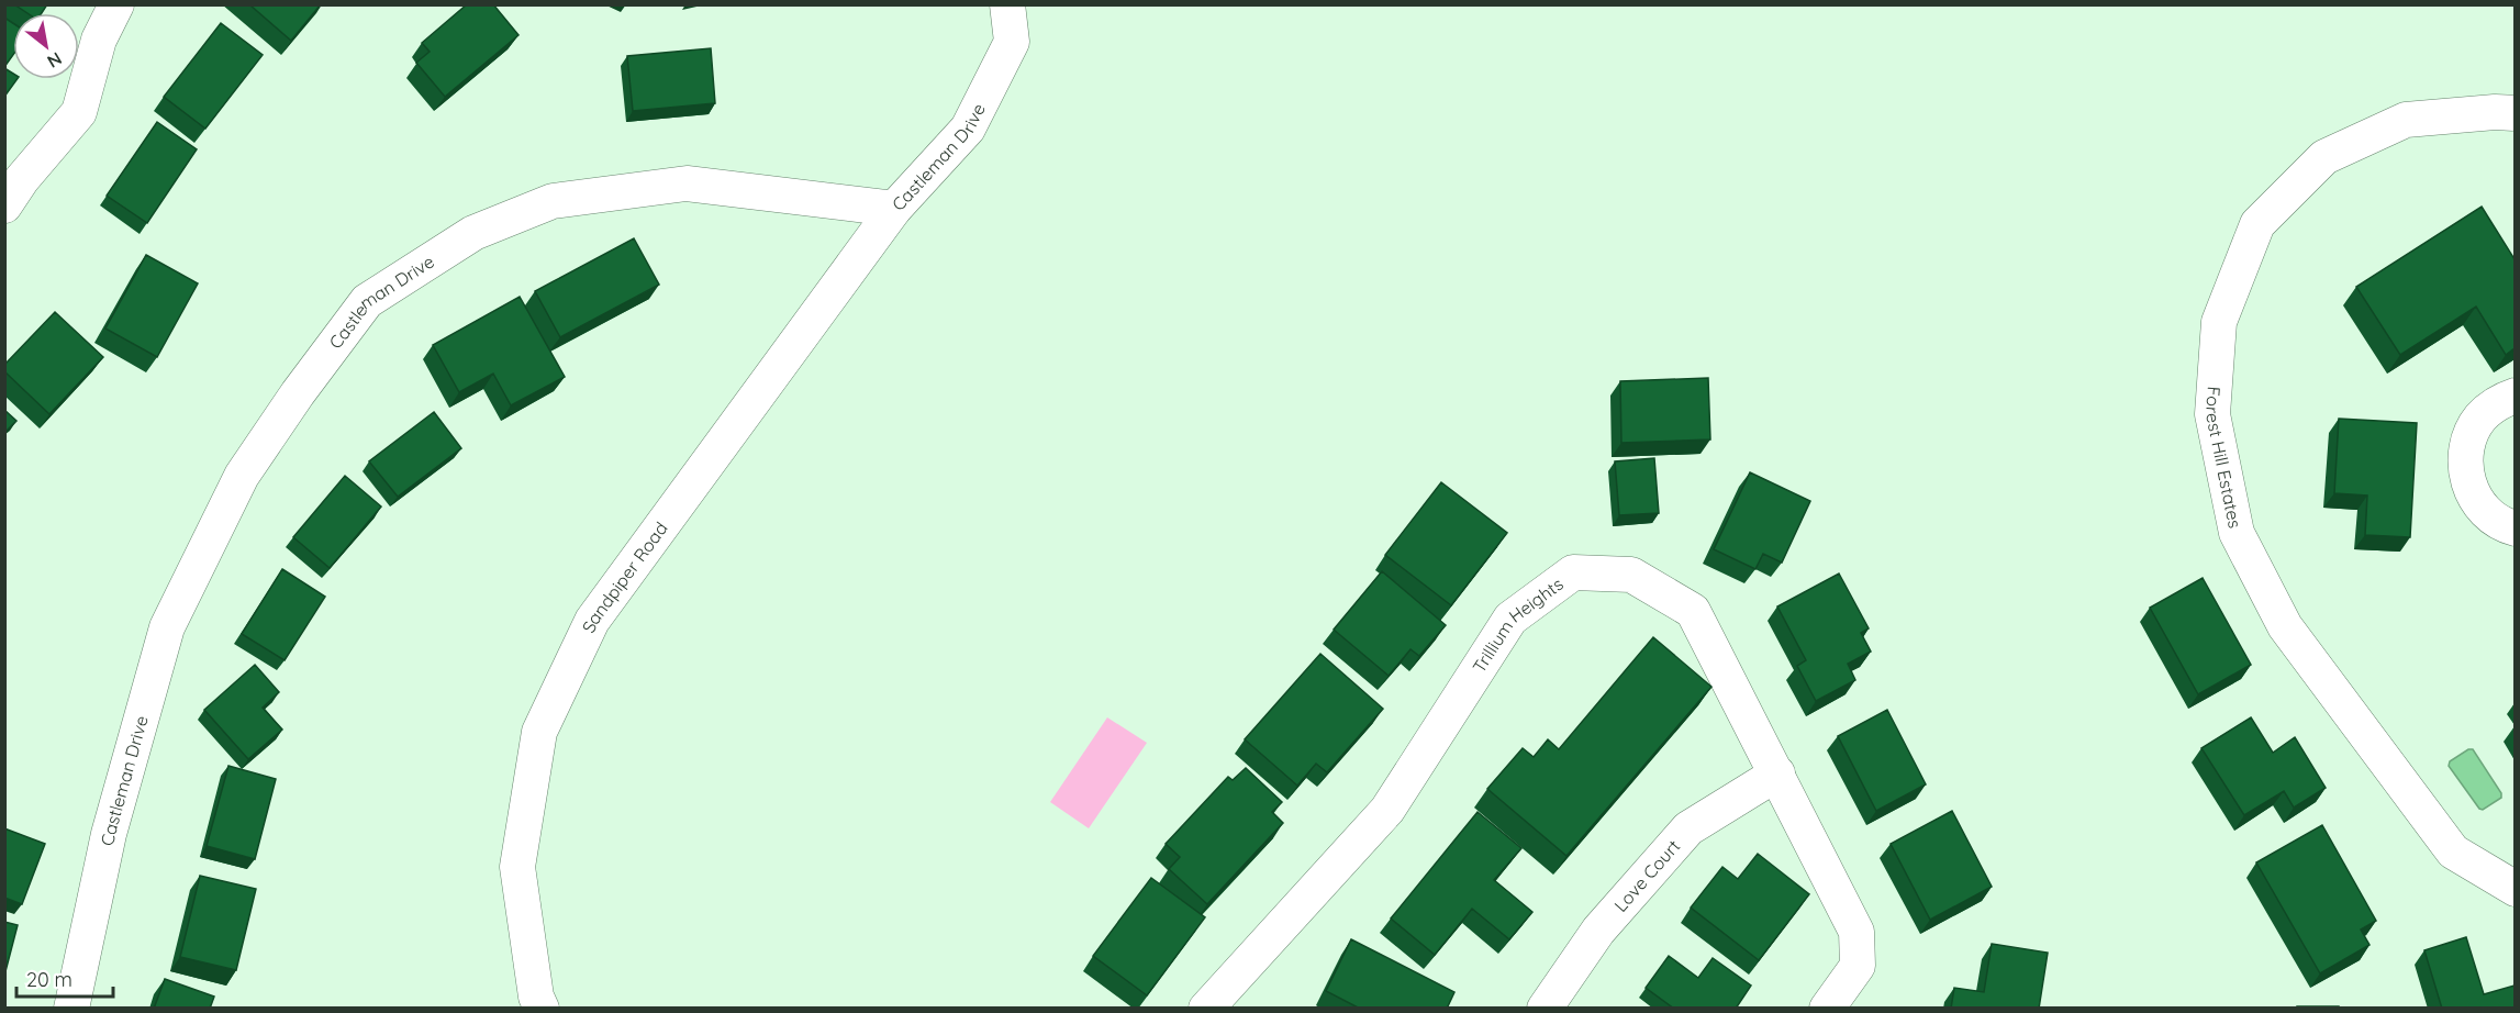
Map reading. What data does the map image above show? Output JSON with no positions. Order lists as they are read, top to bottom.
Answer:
{
  "streets": {
    "street": [
      "Castleman Drive",
      "Forest Hill Estates",
      "Sandpiper Road",
      "Trillium Heights",
      "Love Court"
    ]
  },
  "crossings": [
    ["Castleman Drive", "Sandpiper Road"],
    ["Trillium Heights", "Love Court"]
  ],
  "scale_bar": "20 m",
  "north": "bottom right"
}
